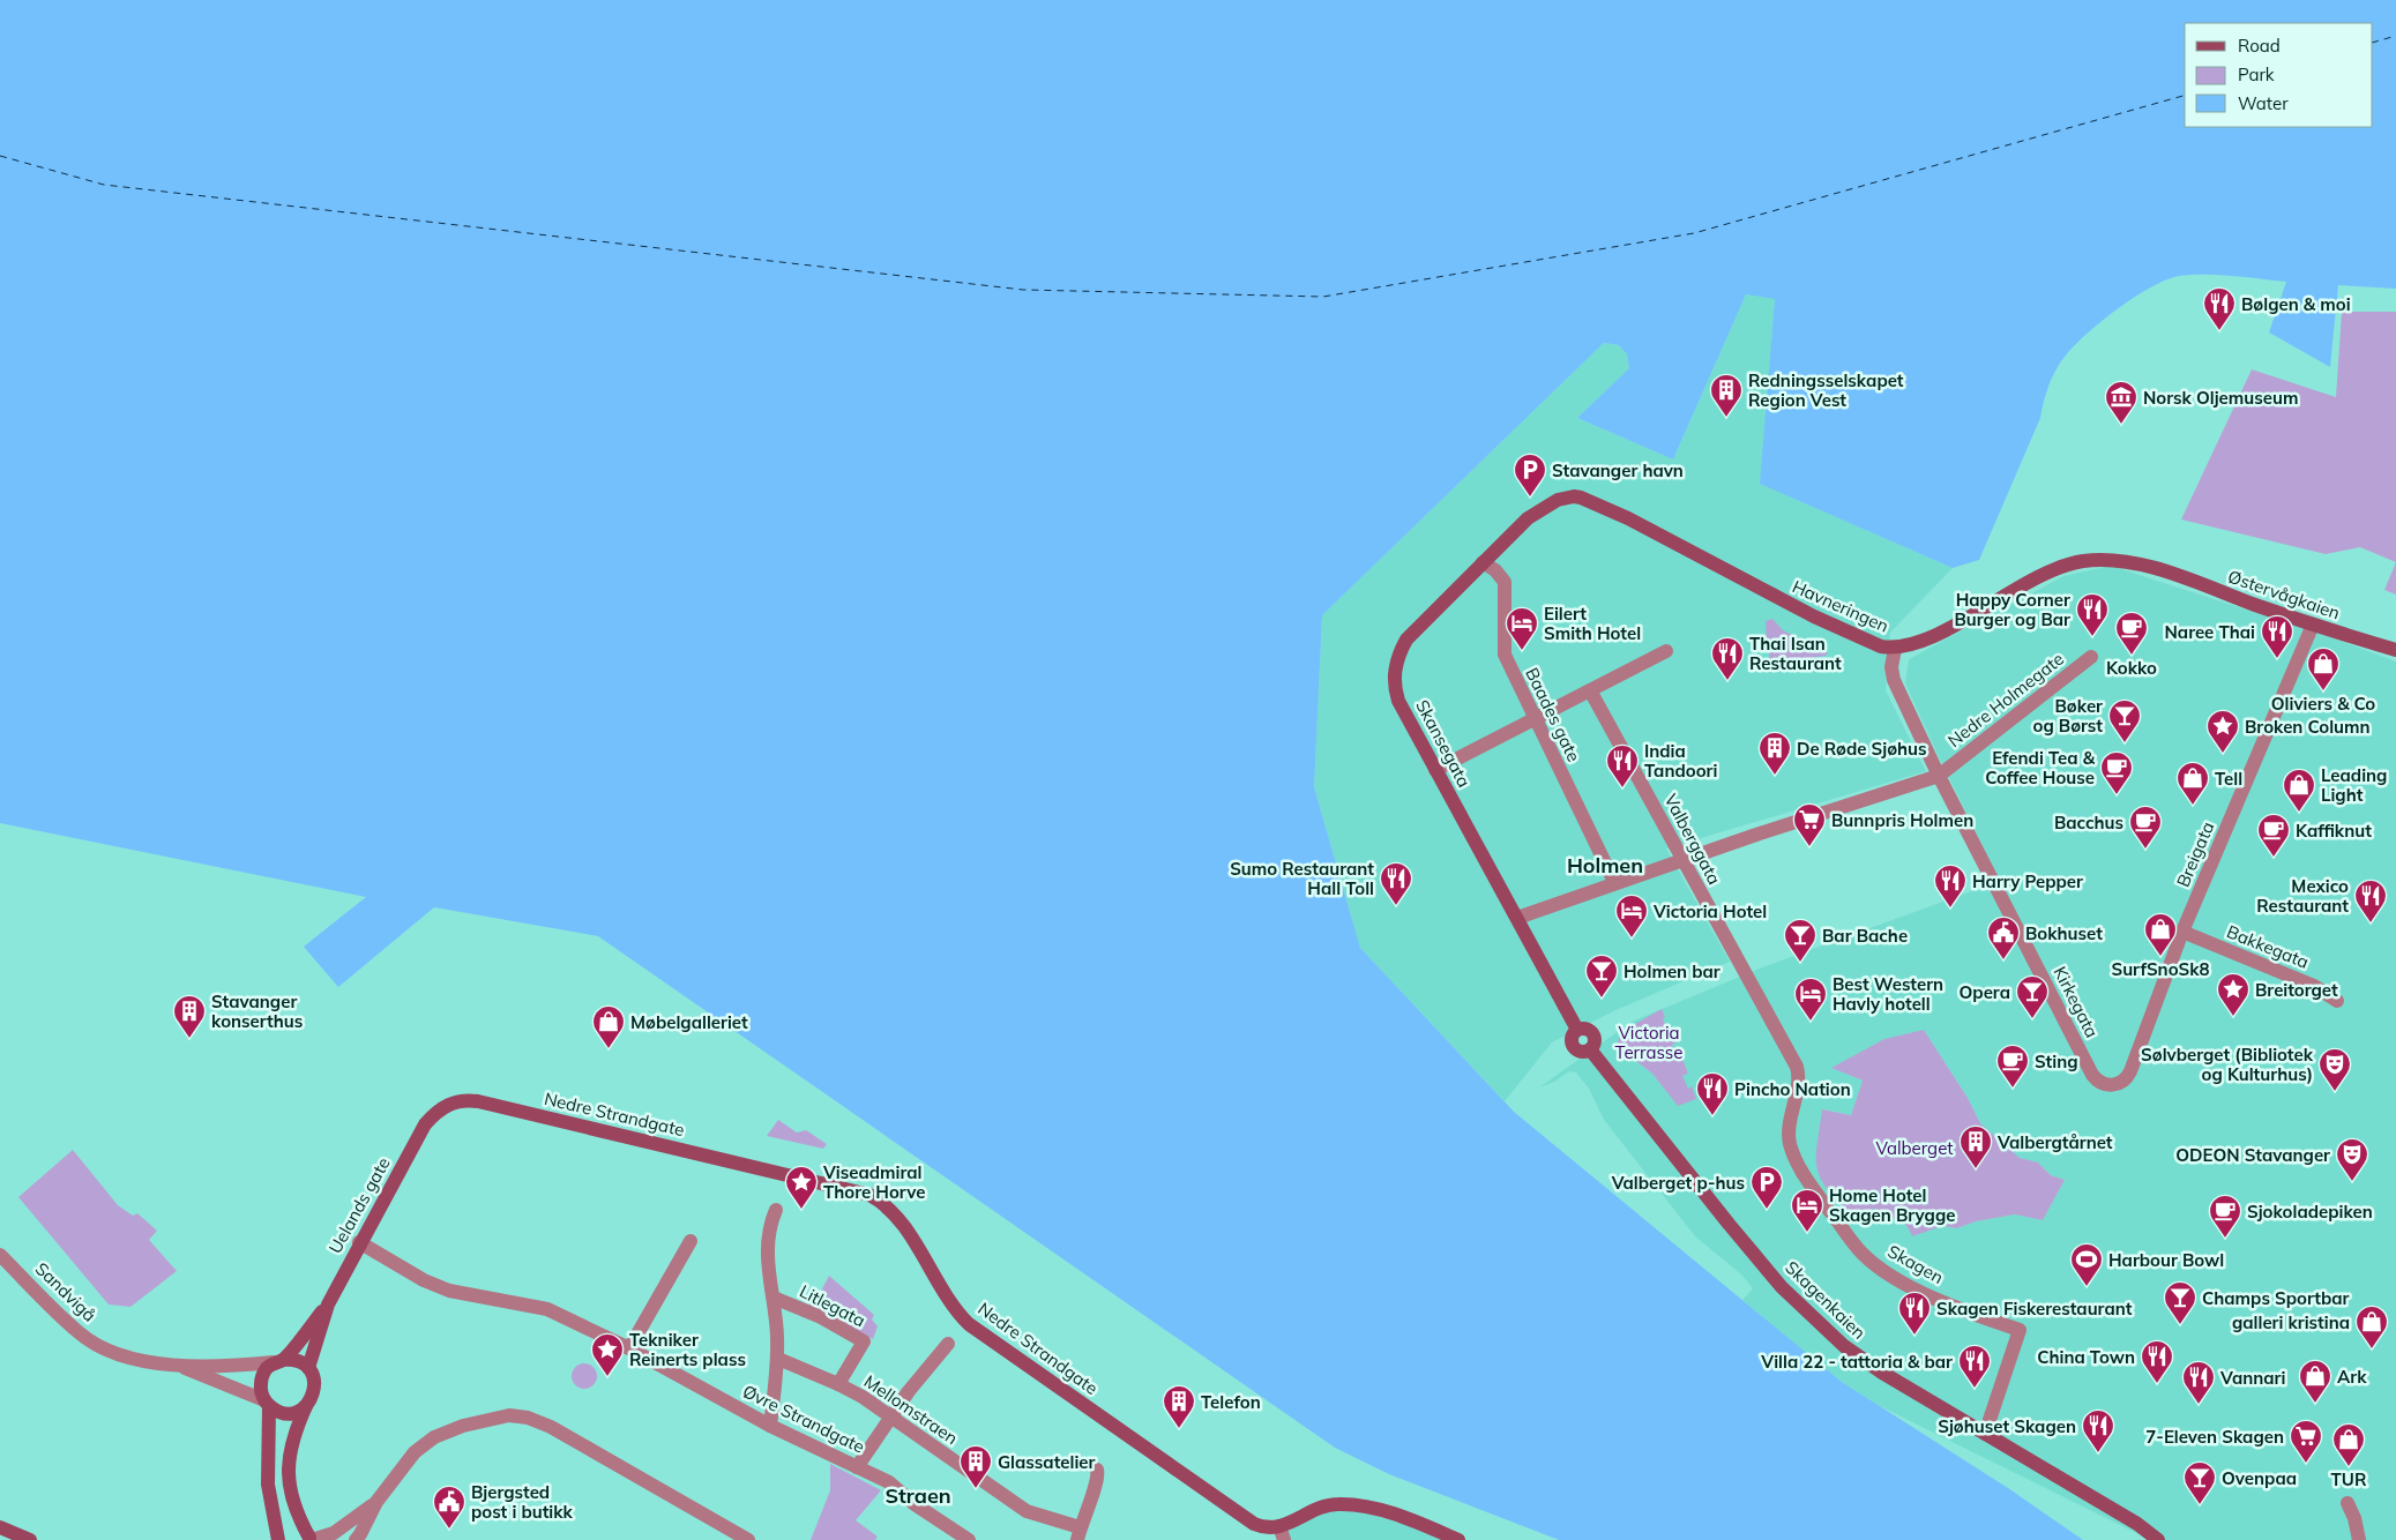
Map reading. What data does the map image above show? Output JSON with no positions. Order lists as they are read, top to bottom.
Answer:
{
  "streets": {
    "street": [
      "Østervågkaien",
      "Havneringen",
      "Nedre Holmegate",
      "Baades gate",
      "Skansegata",
      "Valberggata",
      "Breigata",
      "Bakkegata",
      "Kirkegata",
      "Nedre Strandgate",
      "Uelands gate",
      "Skagen",
      "Sandvigå",
      "Skagenkaien",
      "Litlegata",
      "Mellomstraen",
      "Øvre Strandgate"
    ]
  },
  "crossings": [
    ["Østervågkaien", "Havneringen"],
    ["Østervågkaien", "Breigata"],
    ["Havneringen", "Skansegata"],
    ["Havneringen", "Kirkegata"],
    ["Nedre Holmegate", "Baades gate"],
    ["Nedre Holmegate", "Skansegata"],
    ["Nedre Holmegate", "Valberggata"],
    ["Nedre Holmegate", "Kirkegata"],
    ["Baades gate", "Skansegata"],
    ["Skansegata", "Skagenkaien"],
    ["Valberggata", "Skagen"],
    ["Breigata", "Bakkegata"],
    ["Breigata", "Kirkegata"],
    ["Nedre Strandgate", "Uelands gate"],
    ["Uelands gate", "Sandvigå"],
    ["Uelands gate", "Øvre Strandgate"],
    ["Skagen", "Skagenkaien"],
    ["Litlegata", "Mellomstraen"]
  ],
  "districts": ["Holmen", "Straen"],
  "parks": ["Victoria Terrasse", "Valberget"],
  "places": {
    "restaurant": [
      "Bølgen & moi",
      "Happy Corner Burger og Bar",
      "Naree Thai",
      "Thai Isan Restaurant",
      "India Tandoori",
      "Sumo Restaurant Hall Toll",
      "Harry Pepper",
      "Mexico Restaurant",
      "Pincho Nation",
      "Skagen Fiskerestaurant",
      "China Town",
      "Villa 22 - tattoria & bar",
      "Vannari",
      "Sjøhuset Skagen"
    ],
    "building": [
      "Redningsselskapet Region Vest",
      "De Røde Sjøhus",
      "Stavanger konserthus",
      "Valbergtårnet",
      "Telefon",
      "Glassatelier"
    ],
    "museum": ["Norsk Oljemuseum"],
    "parking": ["Stavanger havn", "Valberget p-hus"],
    "hotel": [
      "Eilert Smith Hotel",
      "Victoria Hotel",
      "Best Western Havly hotell",
      "Home Hotel Skagen Brygge"
    ],
    "cafe": [
      "Kokko",
      "Efendi Tea & Coffee House",
      "Bacchus",
      "Kaffiknut",
      "Sting",
      "Sjokoladepiken"
    ],
    "shop": [
      "Oliviers & Co",
      "Tell",
      "Leading Light",
      "SurfSnoSk8",
      "Møbelgalleriet",
      "galleri kristina",
      "Ark",
      "TUR"
    ],
    "bar": [
      "Bøker og Børst",
      "Bar Bache",
      "Holmen bar",
      "Opera",
      "Champs Sportbar",
      "Ovenpaa"
    ],
    "place": [
      "Broken Column",
      "Breitorget",
      "Viseadmiral Thore Horve",
      "Tekniker Reinerts plass"
    ],
    "supermarket": ["Bunnpris Holmen", "7-Eleven Skagen"],
    "public building": ["Bokhuset", "Bjergsted post i butikk"],
    "theatre": ["Sølvberget (Bibliotek og Kulturhus)", "ODEON Stavanger"],
    "sports": ["Harbour Bowl"]
  },
  "legend": ["Road", "Park", "Water"]
}
